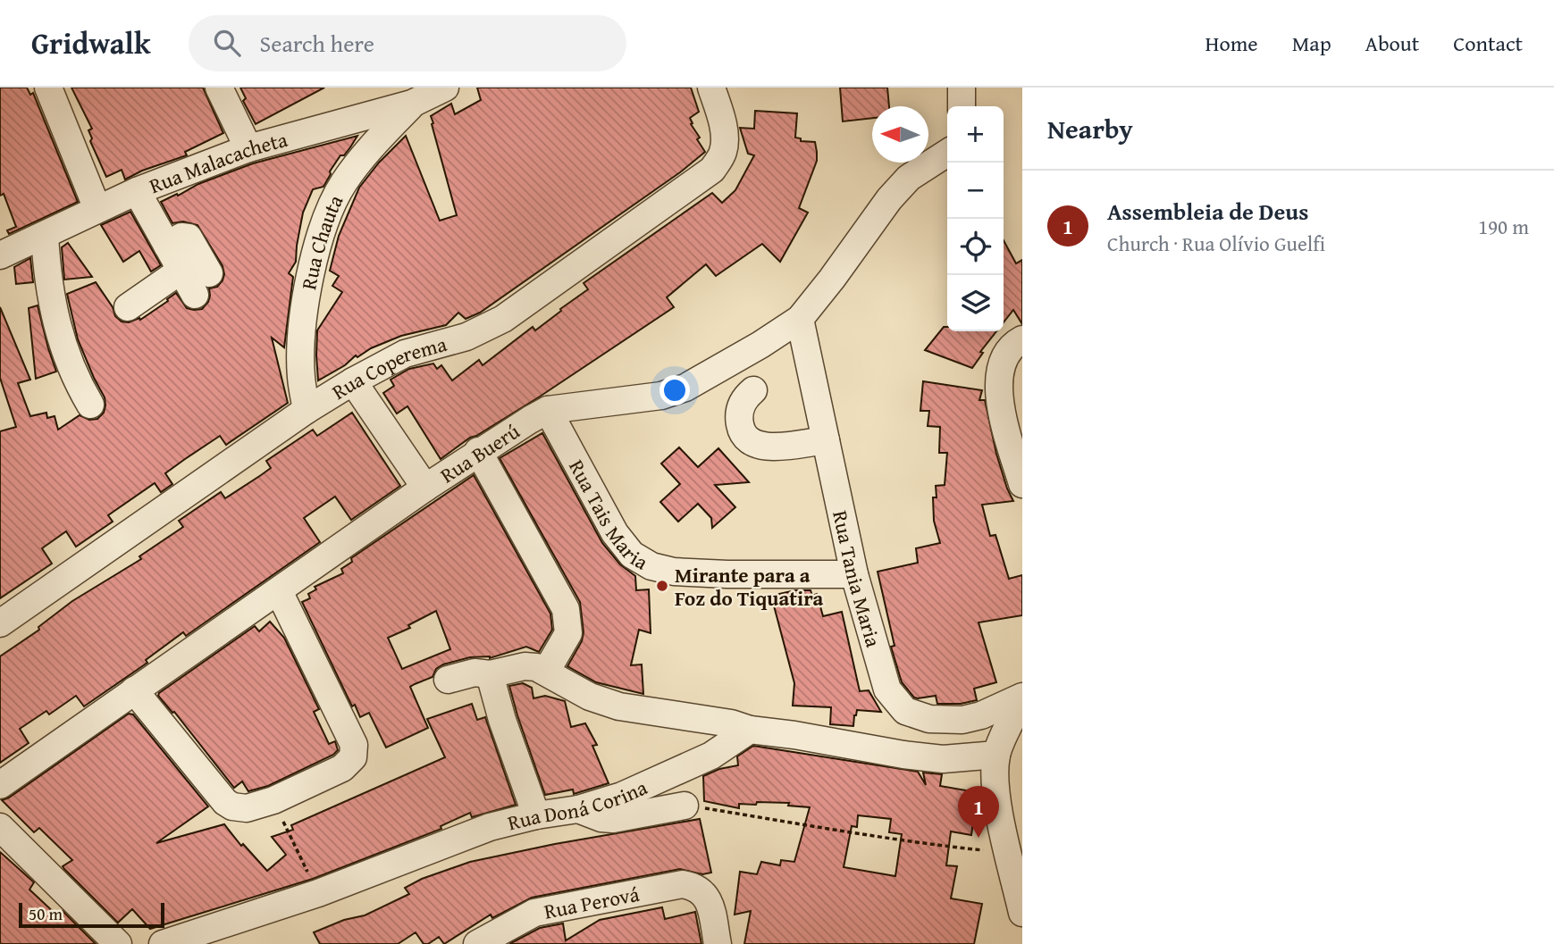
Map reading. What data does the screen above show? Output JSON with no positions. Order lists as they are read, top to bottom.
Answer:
{
  "streets": {
    "street": [
      "Rua Malacacheta",
      "Rua Chauta",
      "Rua Coperema",
      "Rua Buerú",
      "Rua Tais Maria",
      "Rua Tania Maria",
      "Rua Doná Corina",
      "Rua Perová"
    ]
  },
  "crossings": [
    ["Rua Malacacheta", "Rua Chauta"],
    ["Rua Chauta", "Rua Coperema"],
    ["Rua Buerú", "Rua Tais Maria"],
    ["Rua Buerú", "Rua Tania Maria"],
    ["Rua Tais Maria", "Rua Tania Maria"]
  ],
  "places": ["Mirante para a Foz do Tiquatira"],
  "scale_bar": "50 m",
  "north": "left",
  "page": {
    "header": "Gridwalk",
    "search": "Search here",
    "nav": [
      "Home",
      "Map",
      "About",
      "Contact"
    ],
    "heading": "Nearby",
    "map_buttons": ["+", "−"],
    "list": [
      {
        "mark": "1",
        "name": "Assembleia de Deus",
        "note": "Church · Rua Olívio Guelfi",
        "value": "190 m"
      }
    ],
    "pins": "1",
    "scale": "50 m"
  }
}
